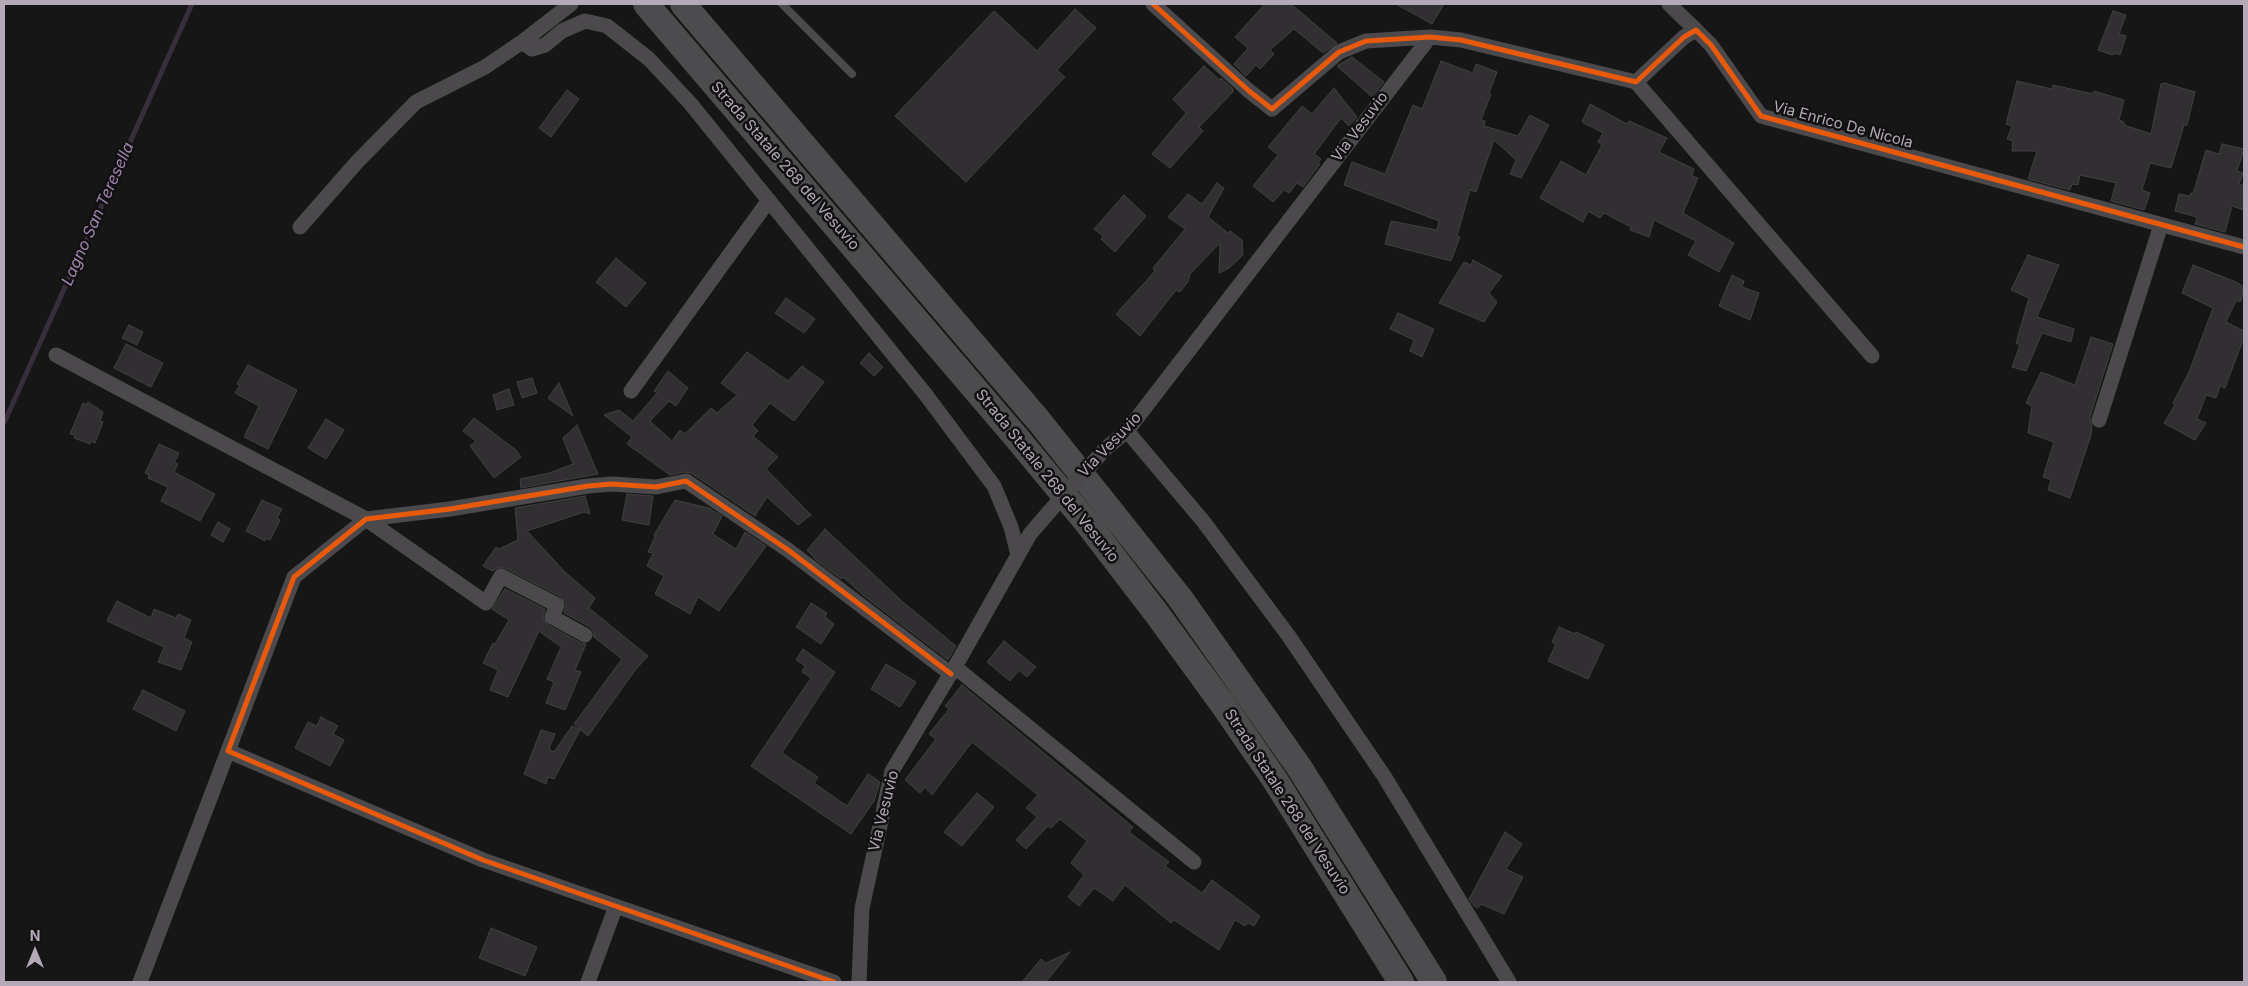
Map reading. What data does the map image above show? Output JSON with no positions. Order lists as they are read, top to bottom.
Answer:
{
  "streets": {
    "highway": ["Strada Statale 268 del Vesuvio"],
    "street": ["Via Enrico De Nicola", "Via Vesuvio"]
  },
  "water": ["Lagno San Teresella"],
  "north": "top"
}
